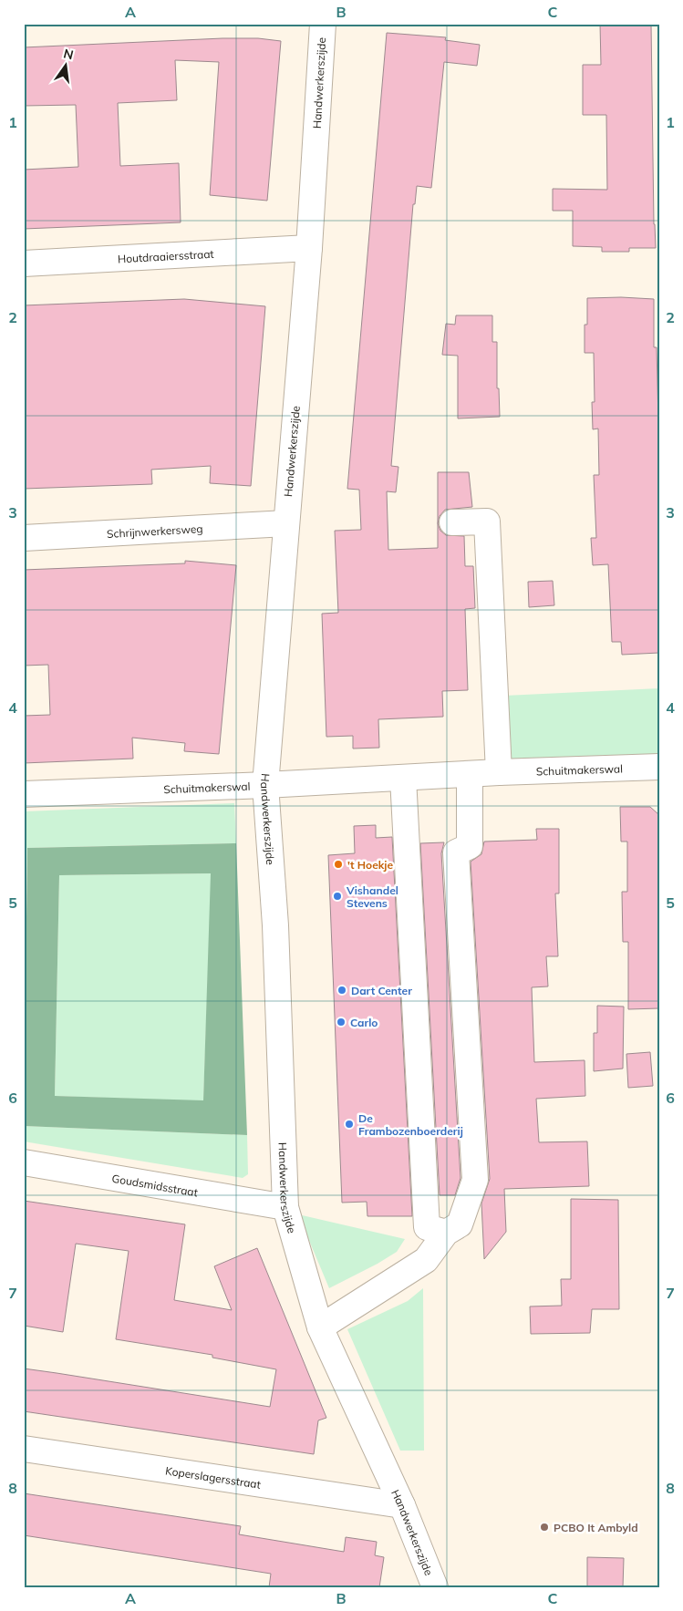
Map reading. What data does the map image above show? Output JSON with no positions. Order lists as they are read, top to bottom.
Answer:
{
  "streets": {
    "street": [
      "Handwerkerszijde",
      "Houtdraaiersstraat",
      "Schrijnwerkersweg",
      "Schuitmakerswal",
      "Goudsmidsstraat",
      "Koperslagersstraat"
    ]
  },
  "crossings": [
    ["Handwerkerszijde", "Houtdraaiersstraat"],
    ["Handwerkerszijde", "Schrijnwerkersweg"],
    ["Handwerkerszijde", "Schuitmakerswal"],
    ["Handwerkerszijde", "Goudsmidsstraat"],
    ["Handwerkerszijde", "Koperslagersstraat"]
  ],
  "places": [
    "'t Hoekje",
    "Vishandel Stevens",
    "Dart Center",
    "Carlo",
    "De Frambozenboerderij",
    "PCBO It Ambyld"
  ],
  "north": "top",
  "grid": {
    "columns": ["A", "B", "C"],
    "rows": [
      "1",
      "2",
      "3",
      "4",
      "5",
      "6",
      "7",
      "8"
    ]
  }
}
